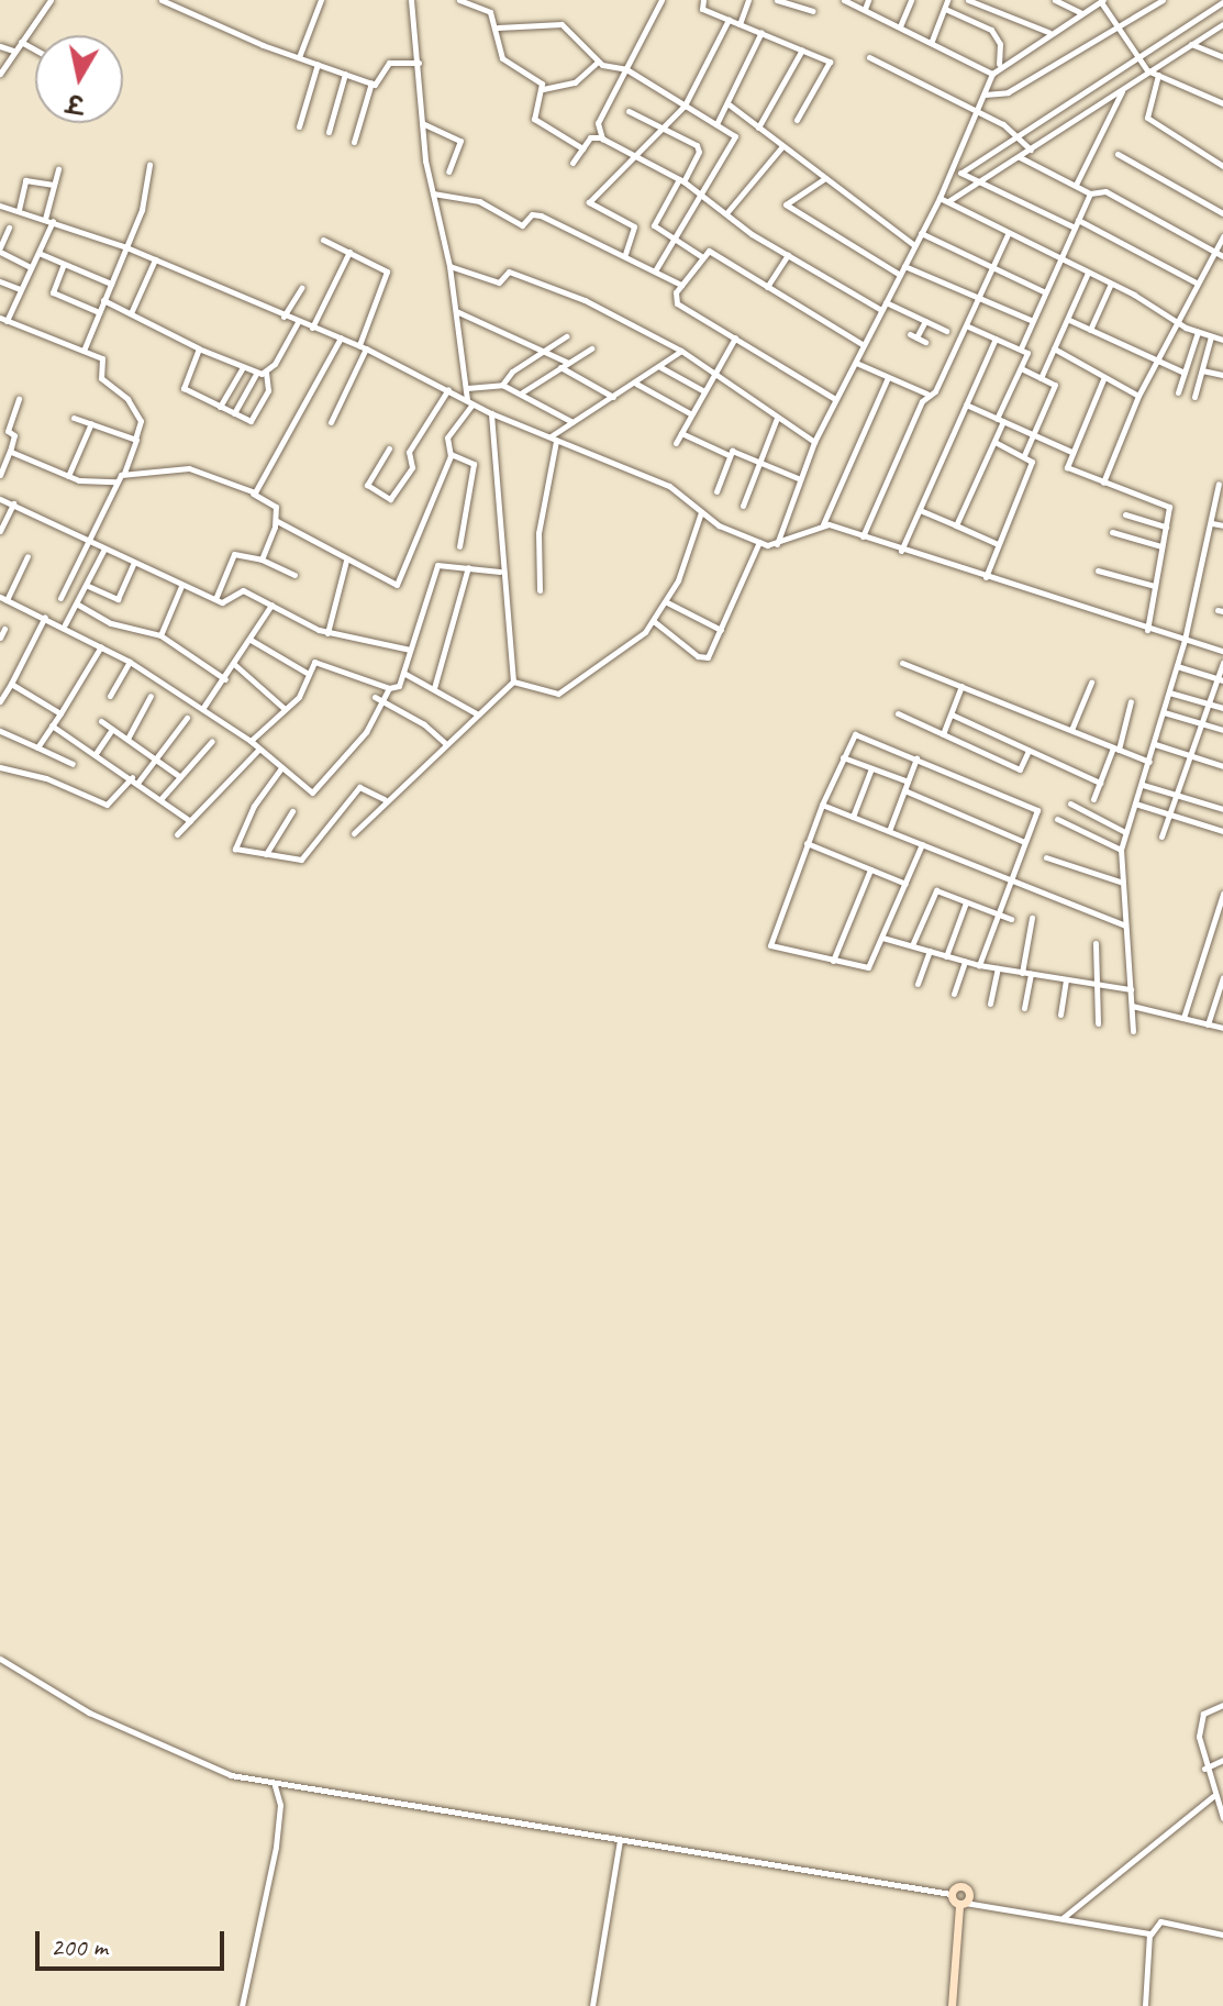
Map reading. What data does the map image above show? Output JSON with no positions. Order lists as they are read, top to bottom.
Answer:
{
  "scale_bar": "200 m",
  "north": "bottom"
}
